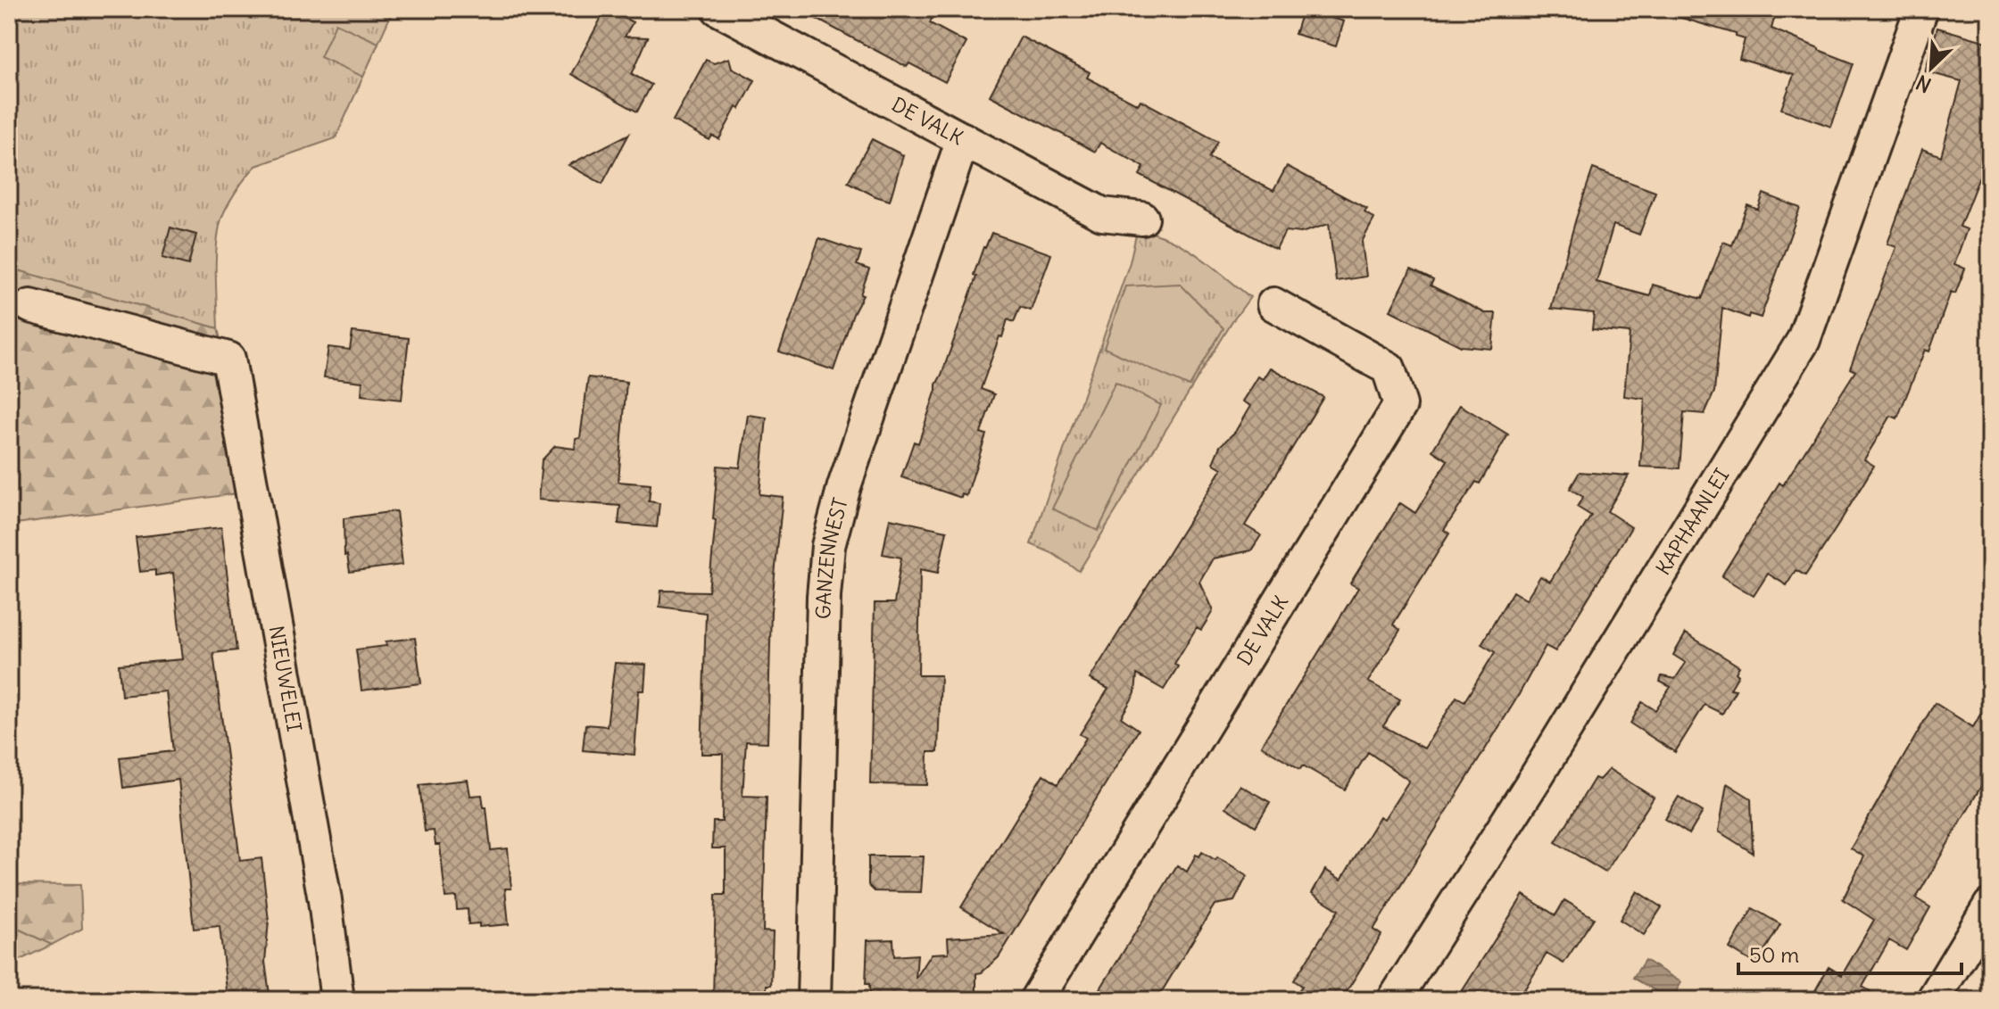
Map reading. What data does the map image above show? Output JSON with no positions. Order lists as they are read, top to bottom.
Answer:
{
  "streets": {
    "street": [
      "DE VALK",
      "KAPHAANLEI",
      "GANZENNEST",
      "NIEUWELEI"
    ]
  },
  "crossings": [
    ["DE VALK", "GANZENNEST"]
  ],
  "scale_bar": "50 m",
  "north": "bottom left"
}
